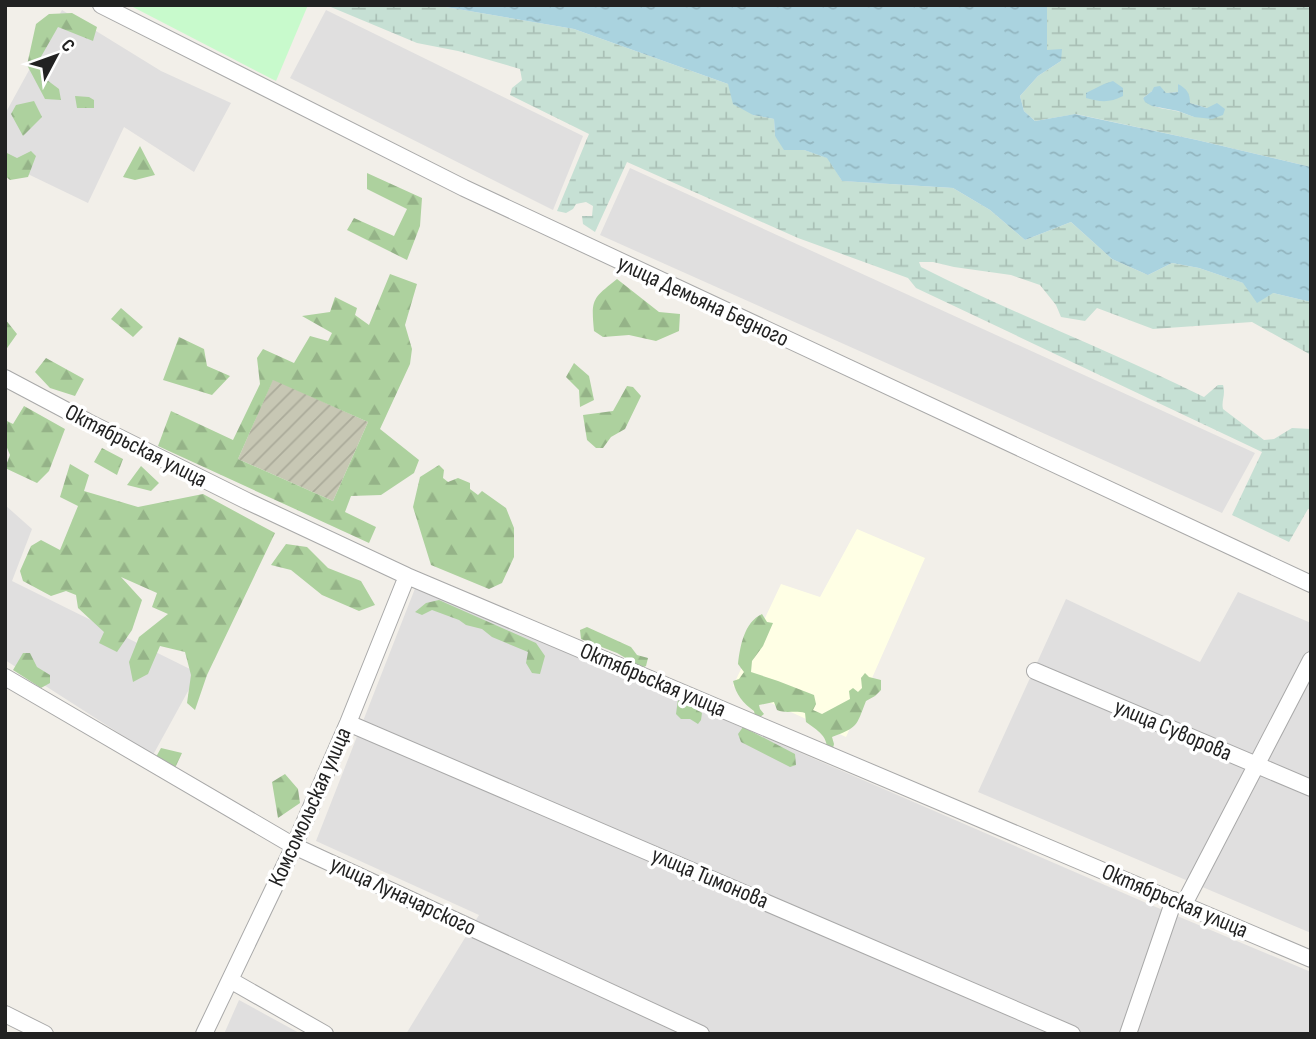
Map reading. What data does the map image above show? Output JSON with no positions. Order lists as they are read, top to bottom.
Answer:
{
  "streets": {
    "street": [
      "улица Демьяна Бедного",
      "Октябрьская улица",
      "улица Суворова",
      "Комсомольская улица",
      "улица Тимонова",
      "улица Луначарского"
    ]
  },
  "crossings": [
    ["Октябрьская улица", "Комсомольская улица"],
    ["Комсомольская улица", "улица Тимонова"],
    ["Комсомольская улица", "улица Луначарского"]
  ],
  "north": "top right"
}
